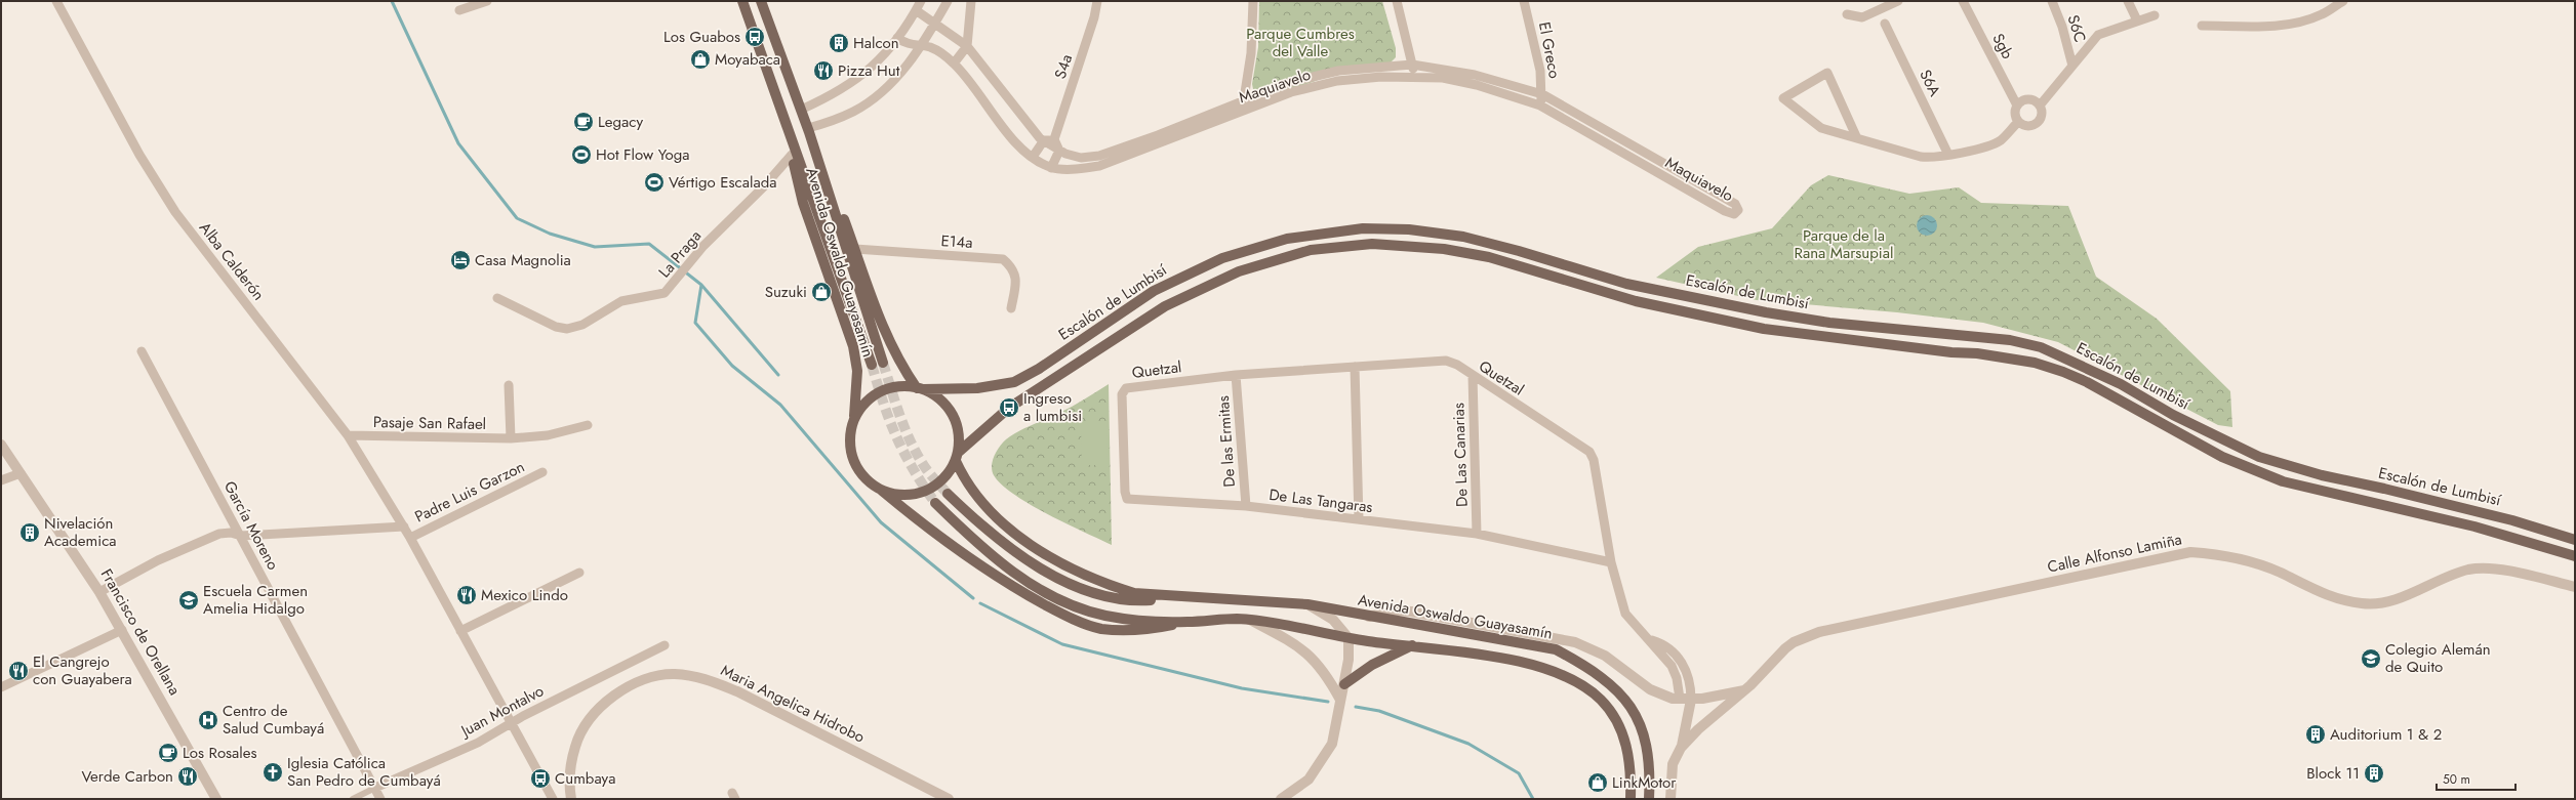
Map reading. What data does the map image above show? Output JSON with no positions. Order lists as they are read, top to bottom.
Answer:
{
  "streets": {
    "main road": ["Avenida Oswaldo Guayasamín", "Escalón de Lumbisí"],
    "street": [
      "S6C",
      "Sgb",
      "El Greco",
      "S4a",
      "S6A",
      "Maquiavelo",
      "E14a",
      "La Praga",
      "Alba Calderón",
      "Quetzal",
      "Pasaje San Rafael",
      "De las Ermitas",
      "De Las Canarias",
      "Padre Luis Garzon",
      "De Las Tangaras",
      "García Moreno",
      "Calle Alfonso Lamiña",
      "Francisco de Orellana",
      "Maria Angelica Hidrobo",
      "Juan Montalvo"
    ]
  },
  "crossings": [
    ["El Greco", "Maquiavelo"],
    ["E14a", "Avenida Oswaldo Guayasamín"],
    ["La Praga", "Avenida Oswaldo Guayasamín"],
    ["Alba Calderón", "Pasaje San Rafael"],
    ["Alba Calderón", "Padre Luis Garzon"],
    ["Avenida Oswaldo Guayasamín", "Escalón de Lumbisí"],
    ["Quetzal", "De las Ermitas"],
    ["Quetzal", "De Las Canarias"],
    ["Quetzal", "De Las Tangaras"],
    ["De las Ermitas", "De Las Tangaras"],
    ["De Las Canarias", "De Las Tangaras"],
    ["Padre Luis Garzon", "García Moreno"],
    ["Padre Luis Garzon", "Francisco de Orellana"],
    ["García Moreno", "Juan Montalvo"]
  ],
  "parks": ["Parque Cumbres del Valle", "Parque de la Rana Marsupial"],
  "places": {
    "bus stop": ["Los Guabos", "Ingreso a lumbisi", "Cumbaya"],
    "building": [
      "Halcon",
      "Nivelación Academica",
      "Auditorium 1 & 2",
      "Block 11"
    ],
    "shop": ["Moyabaca", "Suzuki", "LinkMotor"],
    "restaurant": [
      "Pizza Hut",
      "Mexico Lindo",
      "El Cangrejo con Guayabera",
      "Verde Carbon"
    ],
    "cafe": ["Legacy", "Los Rosales"],
    "sports": ["Hot Flow Yoga", "Vértigo Escalada"],
    "hotel": ["Casa Magnolia"],
    "school or university": ["Escuela Carmen Amelia Hidalgo", "Colegio Alemán de Quito"],
    "hospital": ["Centro de Salud Cumbayá"],
    "church": ["Iglesia Católica San Pedro de Cumbayá"]
  },
  "scale_bar": "50 m"
}
